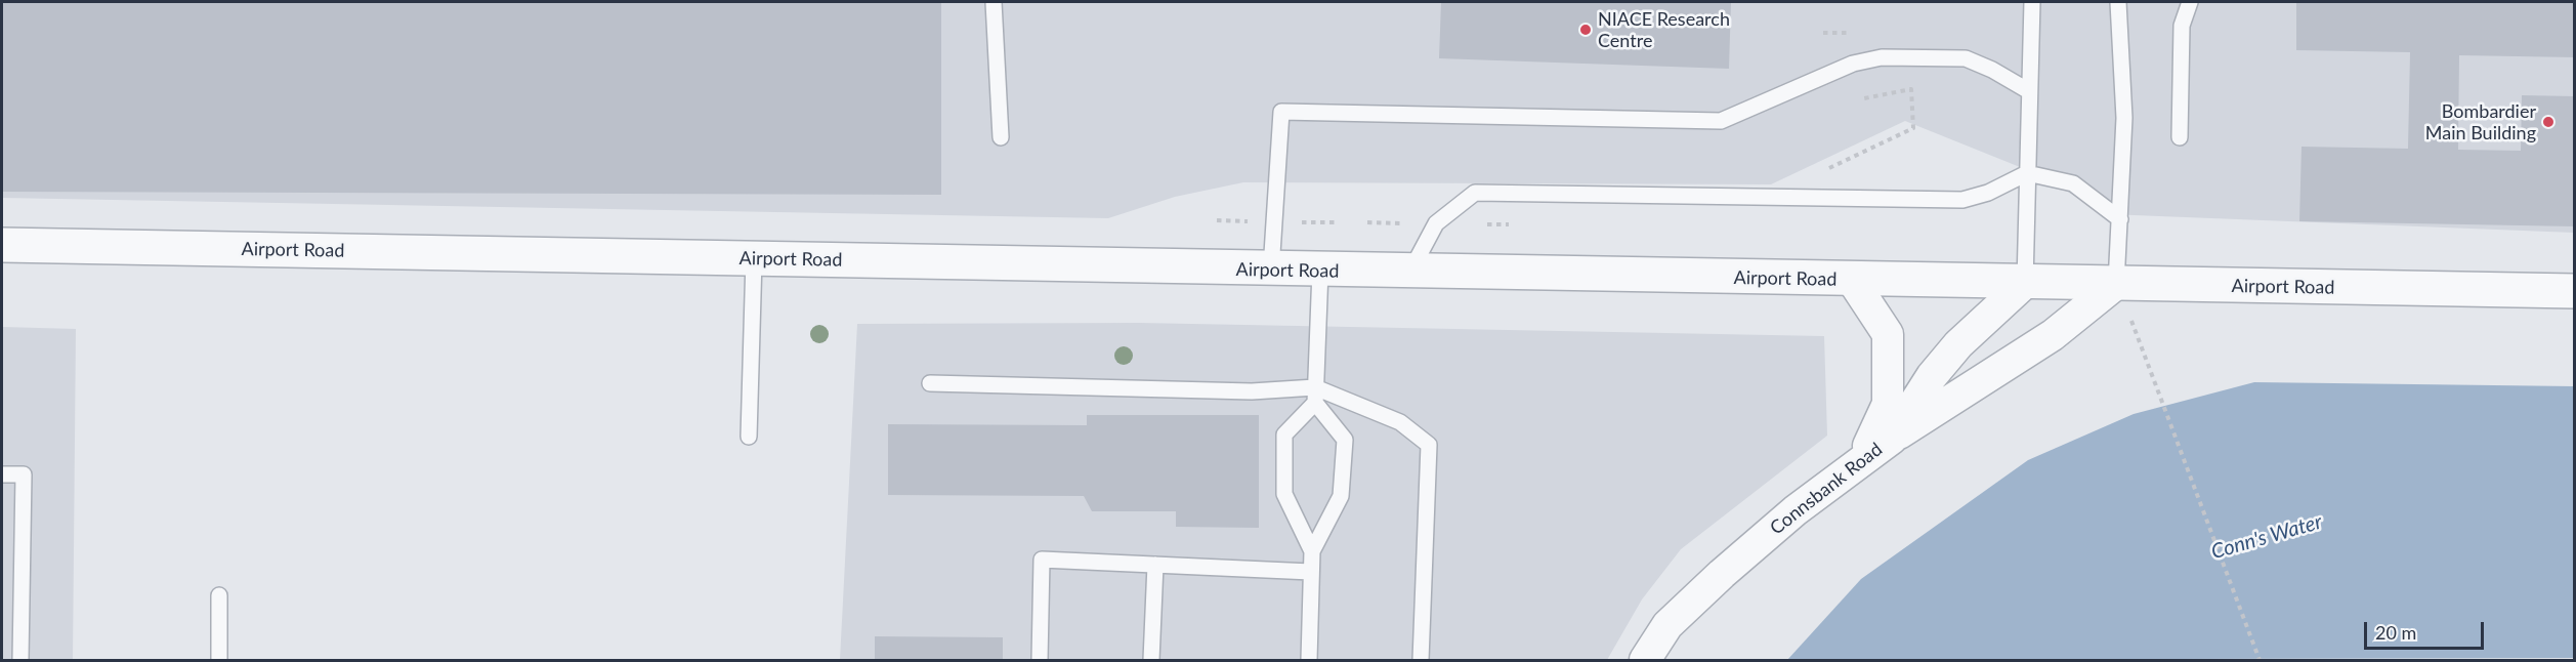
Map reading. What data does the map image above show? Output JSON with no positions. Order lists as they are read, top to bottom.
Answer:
{
  "streets": {
    "street": ["Airport Road", "Connsbank Road"]
  },
  "crossings": [
    ["Airport Road", "Connsbank Road"]
  ],
  "water": ["Conn's Water"],
  "places": ["NIACE Research Centre", "Bombardier Main Building"],
  "scale_bar": "20 m"
}
